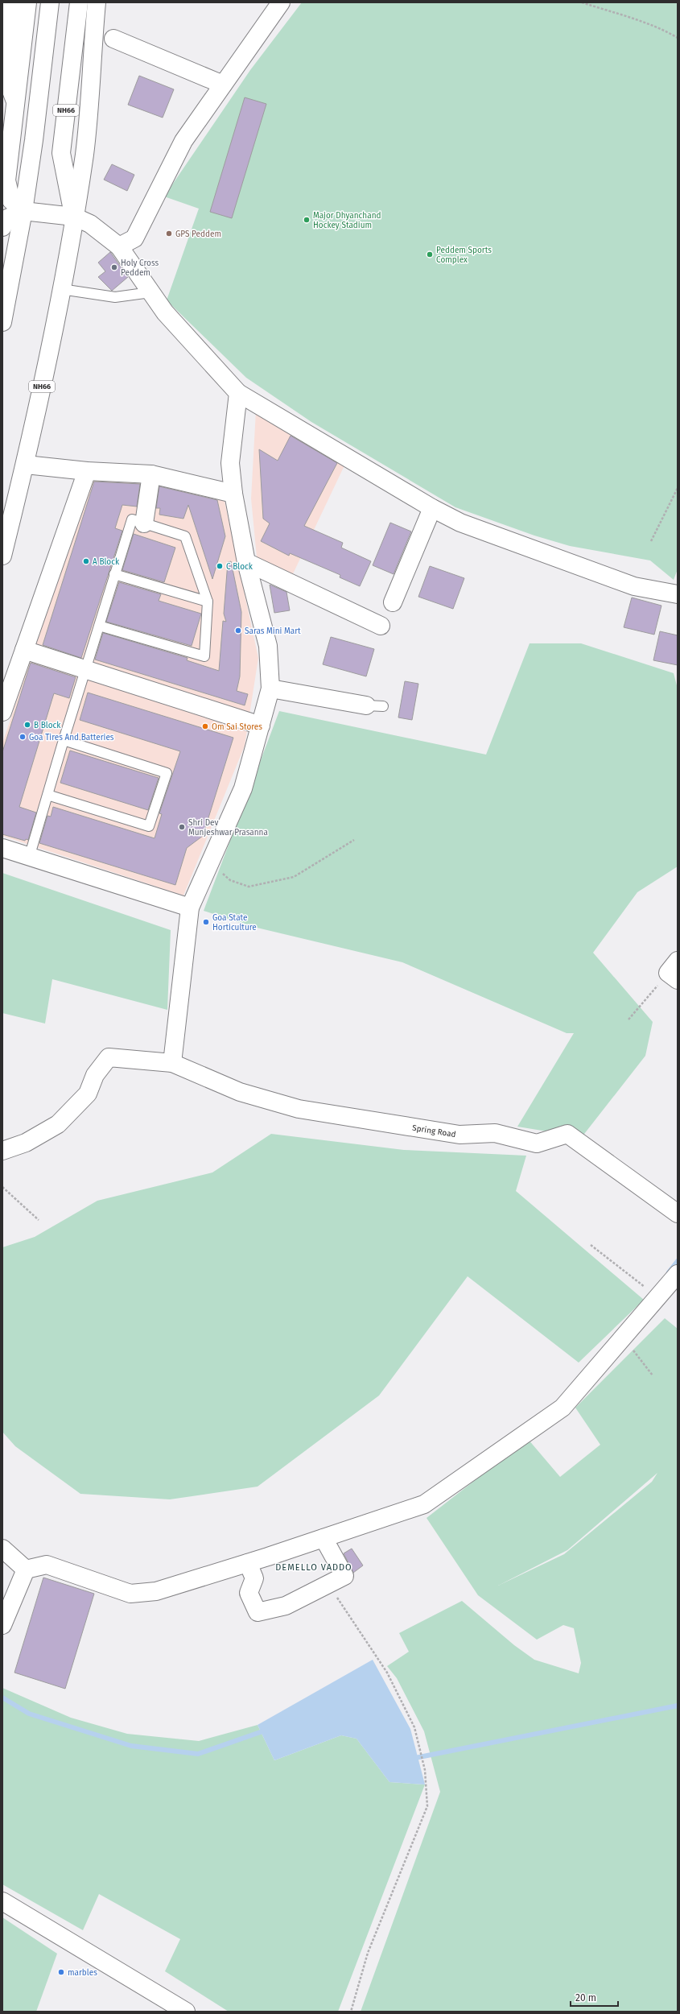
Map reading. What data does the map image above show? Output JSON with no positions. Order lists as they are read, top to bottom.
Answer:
{
  "streets": {
    "main road": ["NH66", "Spring Road"]
  },
  "districts": ["DEMELLO VADDO"],
  "places": [
    "Major Dhyanchand Hockey Stadium",
    "GPS Peddem",
    "Peddem Sports Complex",
    "Holy Cross Peddem",
    "A Block",
    "C Block",
    "Saras Mini Mart",
    "B Block",
    "Om Sai Stores",
    "Goa Tires And Batteries",
    "Shri Dev Munjeshwar Prasanna",
    "Goa State Horticulture",
    "marbles"
  ],
  "scale_bar": "20 m"
}
